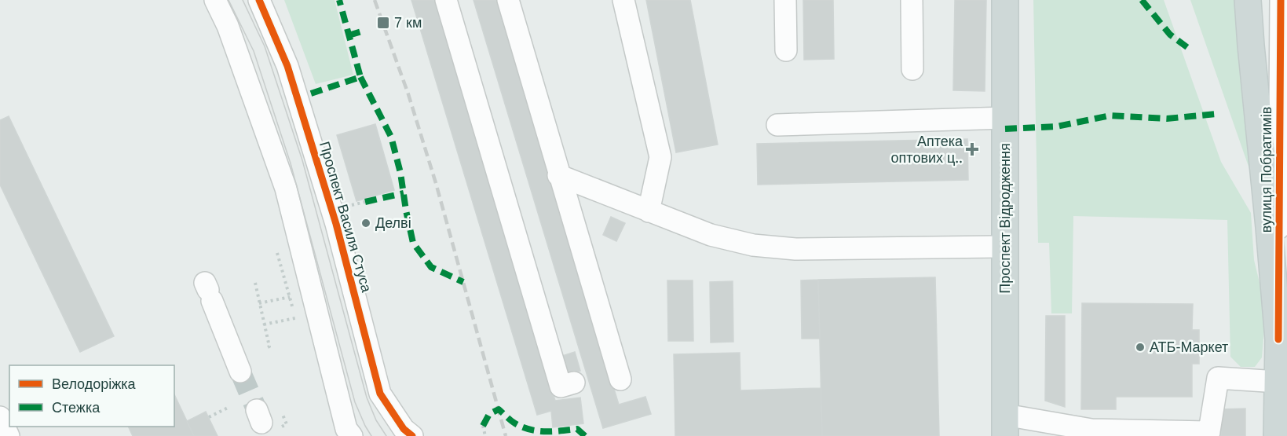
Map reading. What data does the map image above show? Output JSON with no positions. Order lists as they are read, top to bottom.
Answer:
{
  "streets": {
    "main road": ["Проспект Відродження"],
    "street": ["вулиця Побратимів", "Проспект Василя Стуса"]
  },
  "places": {
    "transit": ["7 км"],
    "health": ["Аптека оптових ц‥"],
    "other": ["Делві", "АТБ-Маркет"]
  },
  "legend": ["Велодоріжка", "Стежка"]
}
